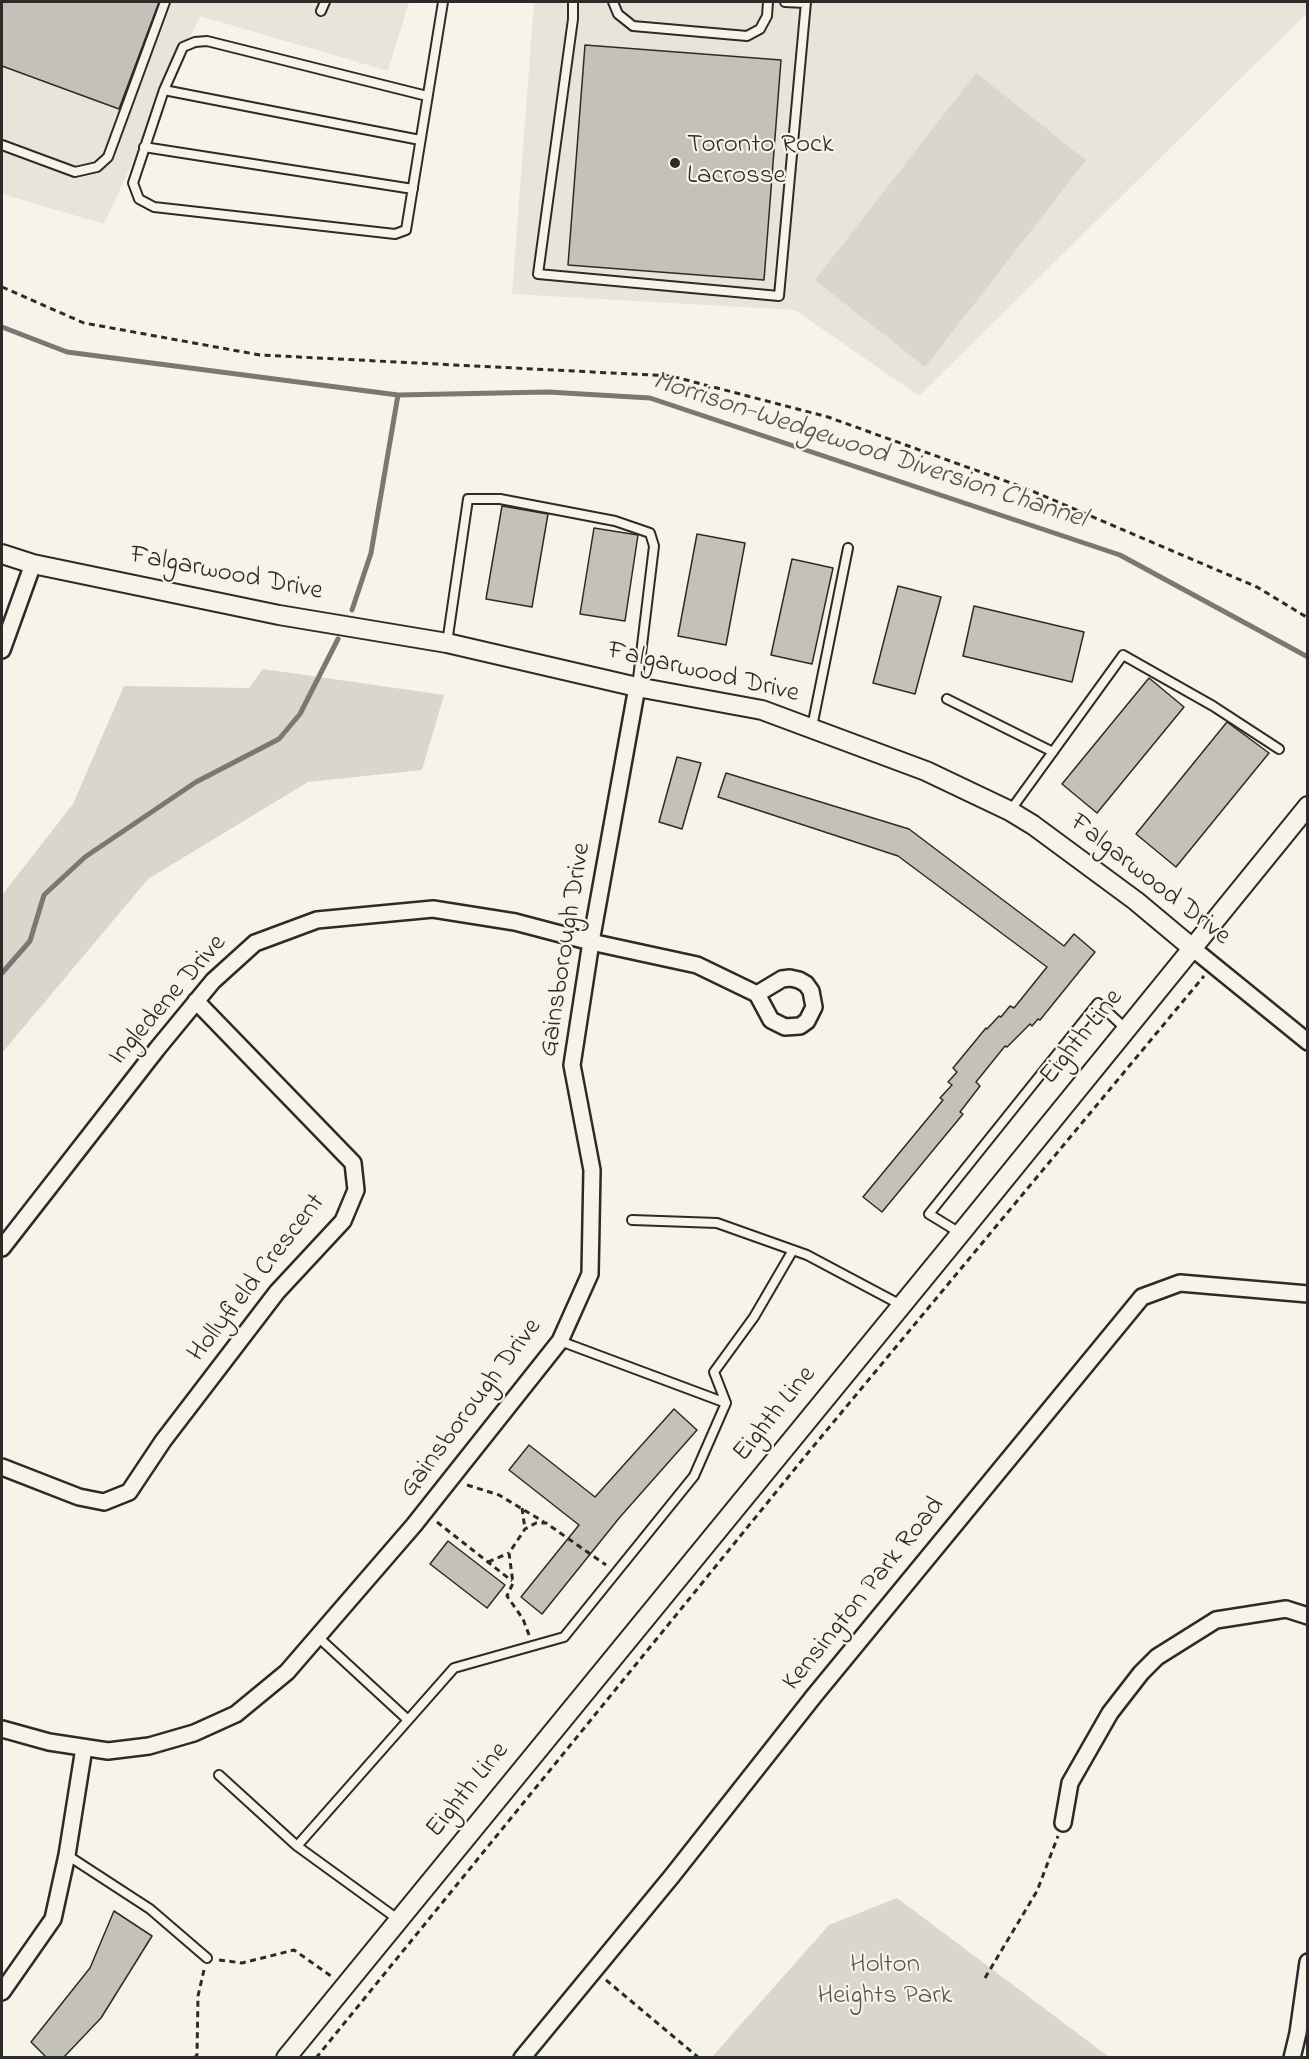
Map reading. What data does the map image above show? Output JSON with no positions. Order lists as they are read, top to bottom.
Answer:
{
  "streets": {
    "street": [
      "Falgarwood Drive",
      "Gainsborough Drive",
      "Ingledene Drive",
      "Eighth Line",
      "Hollyfield Crescent",
      "Kensington Park Road"
    ]
  },
  "crossings": [
    ["Falgarwood Drive", "Gainsborough Drive"],
    ["Falgarwood Drive", "Eighth Line"],
    ["Gainsborough Drive", "Ingledene Drive"],
    ["Ingledene Drive", "Hollyfield Crescent"]
  ],
  "water": ["Morrison-Wedgewood Diversion Channel"],
  "parks": ["Holton Heights Park"],
  "places": ["Toronto Rock Lacrosse"]
}
